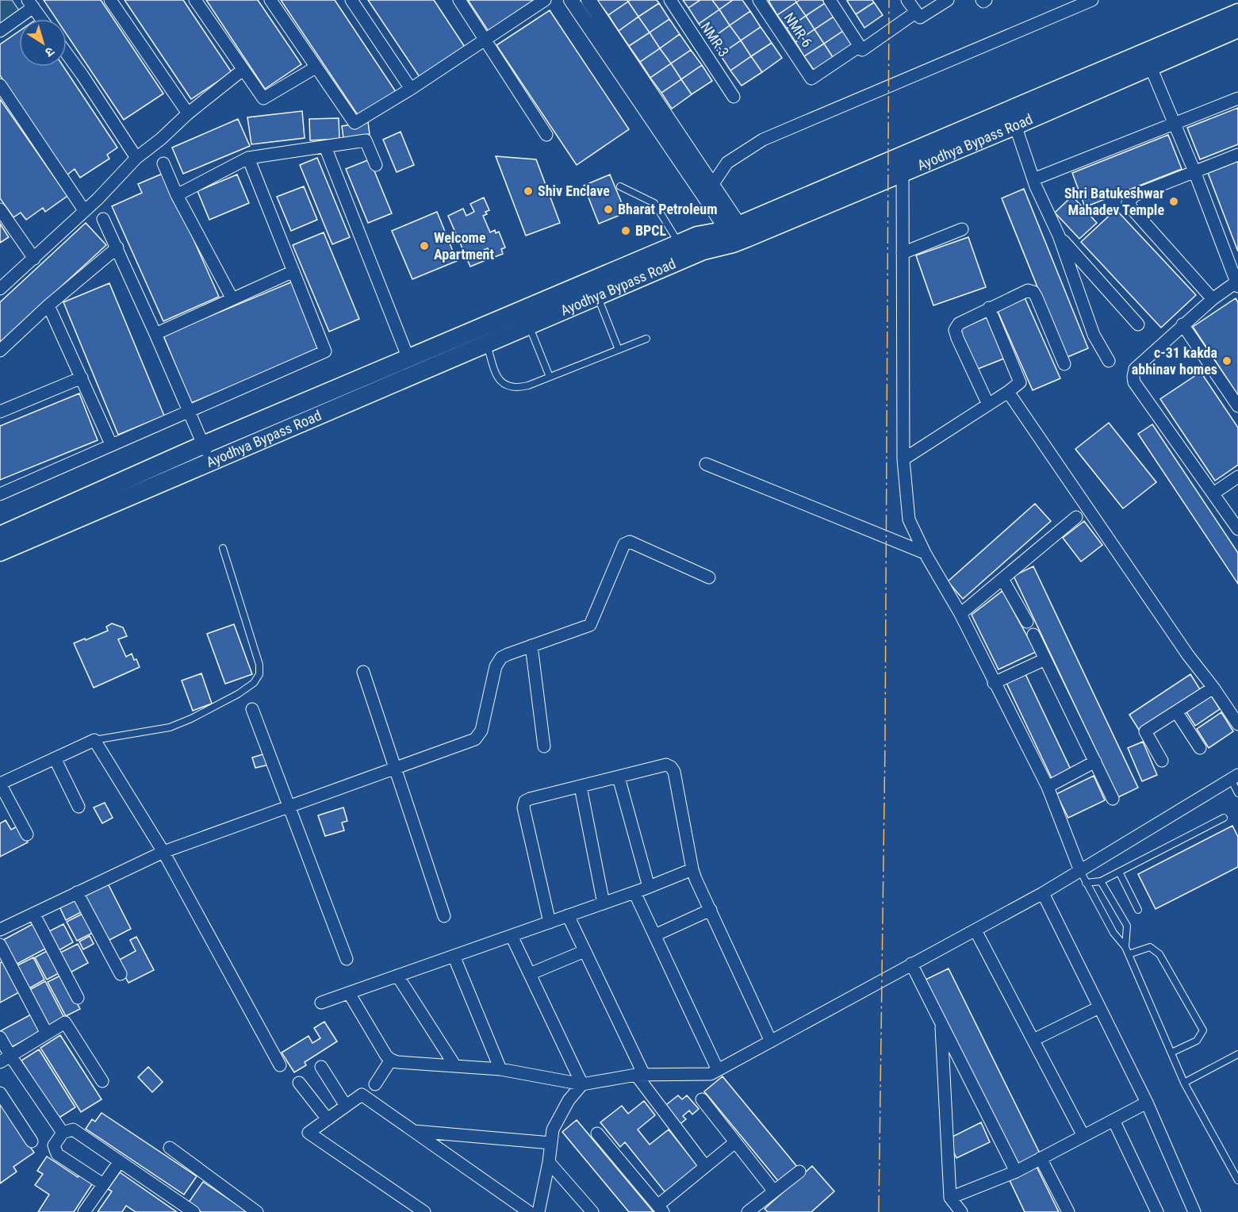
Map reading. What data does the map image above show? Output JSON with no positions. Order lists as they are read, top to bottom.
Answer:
{
  "streets": {
    "main road": ["Ayodhya Bypass Road"],
    "street": ["NMR-6", "NMR-3"]
  },
  "places": [
    "Shiv Enclave",
    "Shri Batukeshwar Mahadev Temple",
    "Bharat Petroleum",
    "BPCL",
    "Welcome Apartment",
    "c-31 kakda abhinav homes"
  ],
  "north": "bottom right"
}
